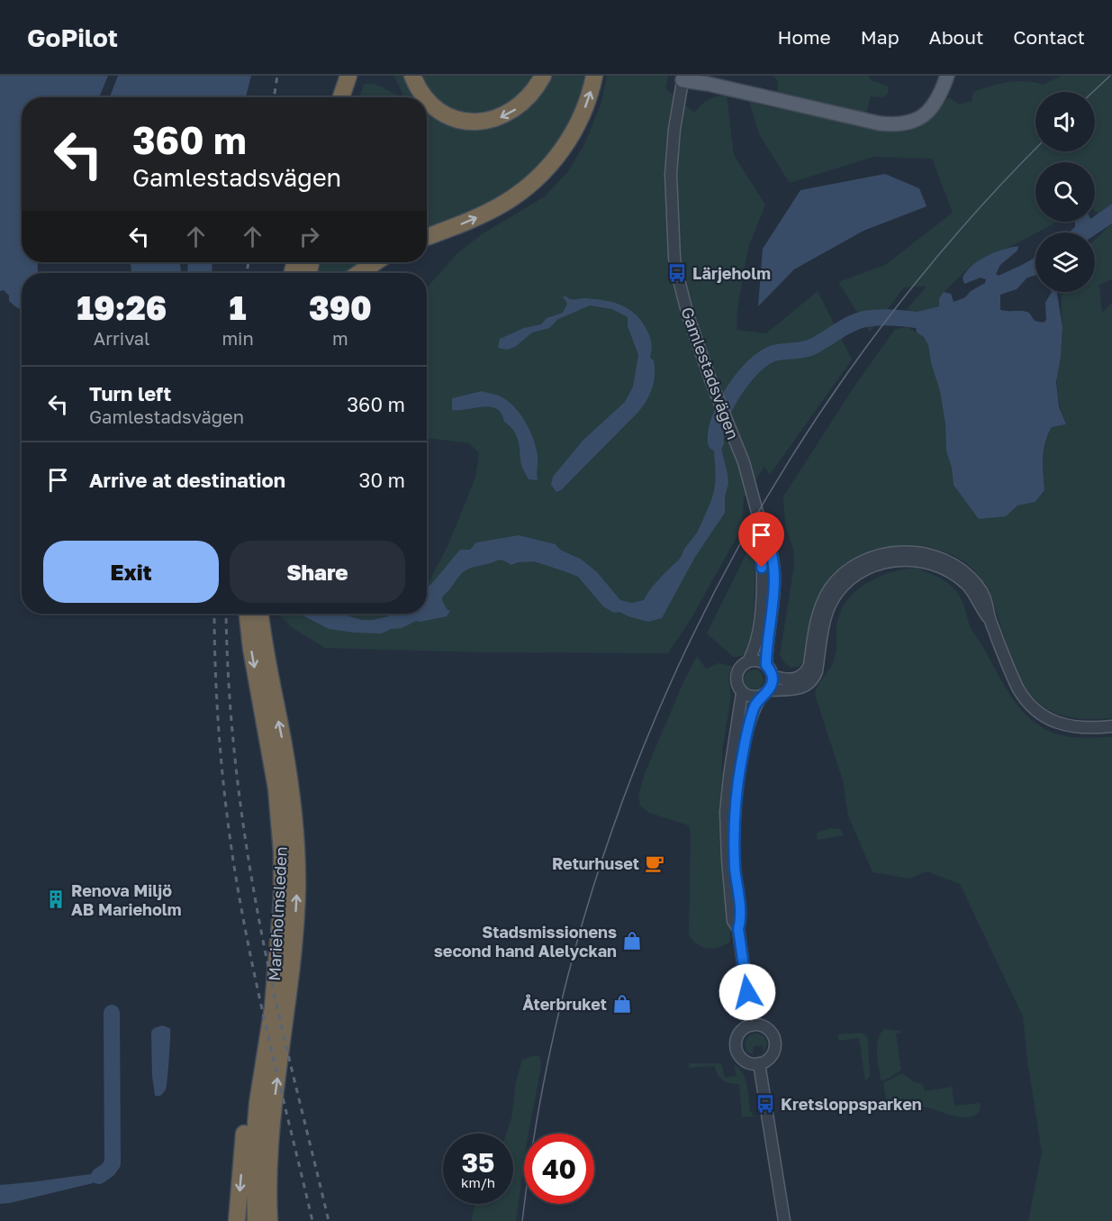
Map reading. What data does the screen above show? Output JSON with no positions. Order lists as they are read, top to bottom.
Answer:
{
  "streets": {
    "highway": ["Marieholmsleden"],
    "street": ["Gamlestadsvägen"]
  },
  "places": {
    "bus stop": ["Lärjeholm", "Kretsloppsparken"],
    "cafe": ["Returhuset"],
    "building": ["Renova Miljö AB Marieholm"],
    "shop": ["Stadsmissionens second hand Alelyckan", "Återbruket"]
  },
  "page": {
    "header": "GoPilot",
    "nav": [
      "Home",
      "Map",
      "About",
      "Contact"
    ],
    "turn": ["360 m", "Gamlestadsvägen"],
    "eta": [
      "19:26",
      "Arrival",
      "1",
      "min",
      "390",
      "m"
    ],
    "list": [
      {
        "name": "Turn left",
        "note": "Gamlestadsvägen",
        "value": "360 m"
      },
      {
        "name": "Arrive at destination",
        "value": "30 m"
      }
    ],
    "buttons": ["Exit", "Share"],
    "speed": "35 km/h",
    "limit": "40"
  }
}
